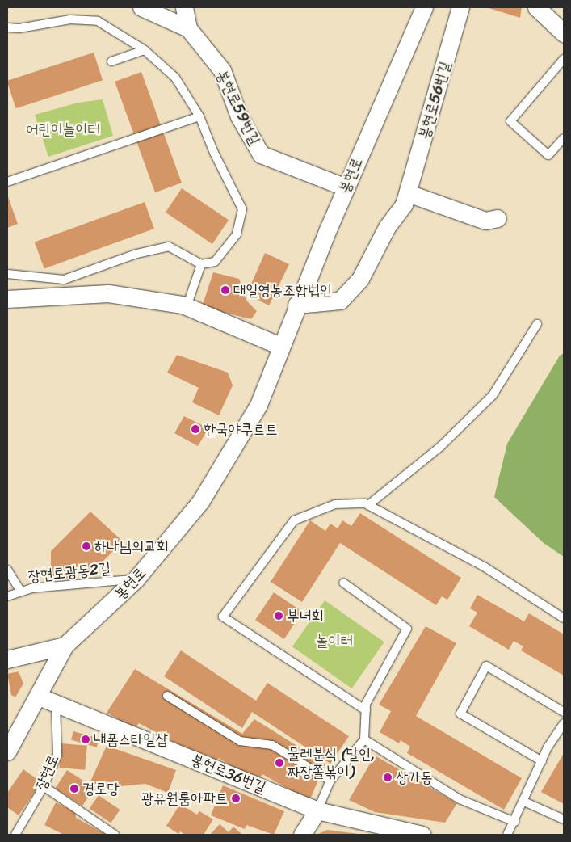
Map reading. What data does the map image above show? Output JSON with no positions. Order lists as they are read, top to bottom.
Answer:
{
  "streets": {
    "street": [
      "봉현로56번길",
      "봉현로59번길",
      "봉현로",
      "봉현로36번길"
    ],
    "lane": ["장현로광동2길", "장현로"]
  },
  "crossings": [
    ["봉현로56번길", "봉현로"],
    ["봉현로59번길", "봉현로"],
    ["봉현로", "장현로광동2길"],
    ["봉현로", "봉현로36번길"],
    ["장현로", "봉현로36번길"]
  ],
  "parks": ["어린이놀이터", "놀이터"],
  "places": [
    "대일영농조합법인",
    "한국야쿠르트",
    "하나님의교회",
    "부녀회",
    "내폼스타일샵",
    "물레분식 (달인, 짜장쫄볶이)",
    "상가동",
    "경로당",
    "광유원룸아파트"
  ]
}
